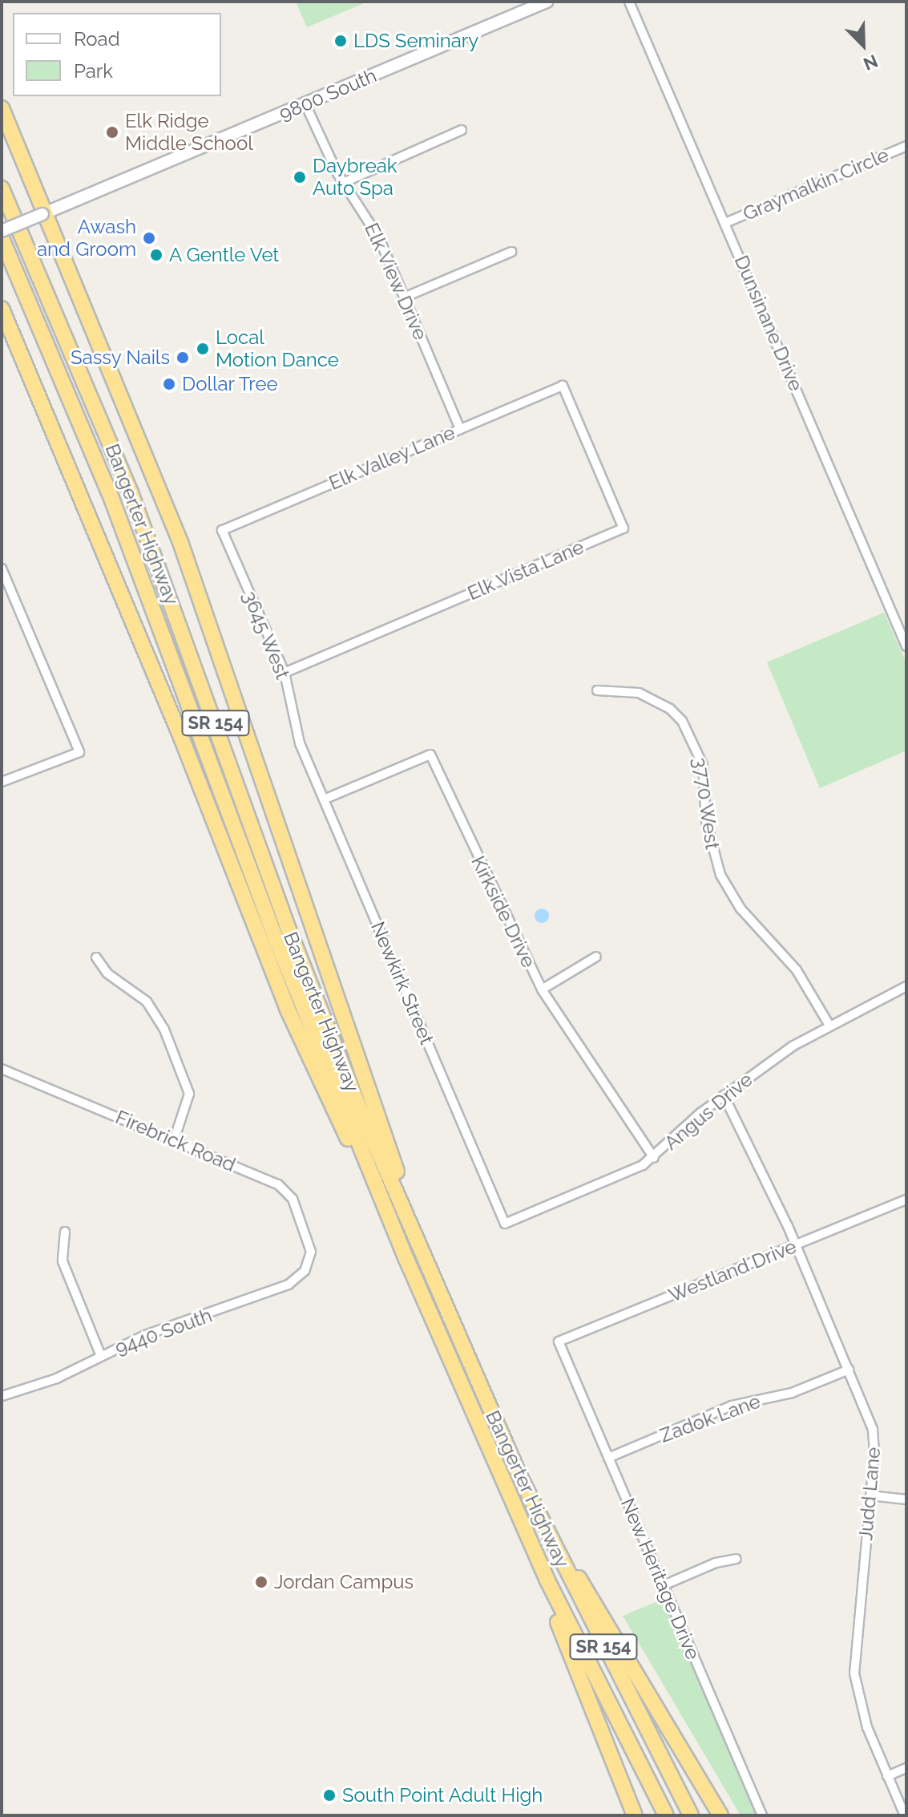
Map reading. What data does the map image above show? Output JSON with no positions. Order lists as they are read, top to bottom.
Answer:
{
  "streets": {
    "highway": ["Bangerter Highway", "SR 154"],
    "main road": ["9800 South"],
    "street": [
      "Graymalkin Circle",
      "Elk View Drive",
      "Dunsinane Drive",
      "Elk Valley Lane",
      "Elk Vista Lane",
      "3645 West",
      "3770 West",
      "Kirkside Drive",
      "Newkirk Street",
      "Angus Drive",
      "Firebrick Road",
      "Westland Drive",
      "9440 South",
      "Zadok Lane",
      "Judd Lane",
      "New Heritage Drive"
    ]
  },
  "crossings": [
    ["9800 South", "Elk View Drive"],
    ["Graymalkin Circle", "Dunsinane Drive"],
    ["Elk View Drive", "Elk Valley Lane"],
    ["Elk Valley Lane", "Elk Vista Lane"],
    ["Elk Valley Lane", "3645 West"],
    ["Elk Vista Lane", "3645 West"],
    ["3645 West", "Newkirk Street"],
    ["3770 West", "Angus Drive"],
    ["Kirkside Drive", "Newkirk Street"],
    ["Kirkside Drive", "Angus Drive"],
    ["Newkirk Street", "Angus Drive"],
    ["Angus Drive", "Judd Lane"],
    ["Firebrick Road", "9440 South"],
    ["Westland Drive", "Judd Lane"],
    ["Westland Drive", "New Heritage Drive"],
    ["Zadok Lane", "Judd Lane"],
    ["Zadok Lane", "New Heritage Drive"]
  ],
  "places": [
    "LDS Seminary",
    "Elk Ridge Middle School",
    "Daybreak Auto Spa",
    "Awash and Groom",
    "A Gentle Vet",
    "Local Motion Dance",
    "Sassy Nails",
    "Dollar Tree",
    "Jordan Campus",
    "South Point Adult High"
  ],
  "legend": ["Road", "Park"],
  "north": "bottom right"
}
